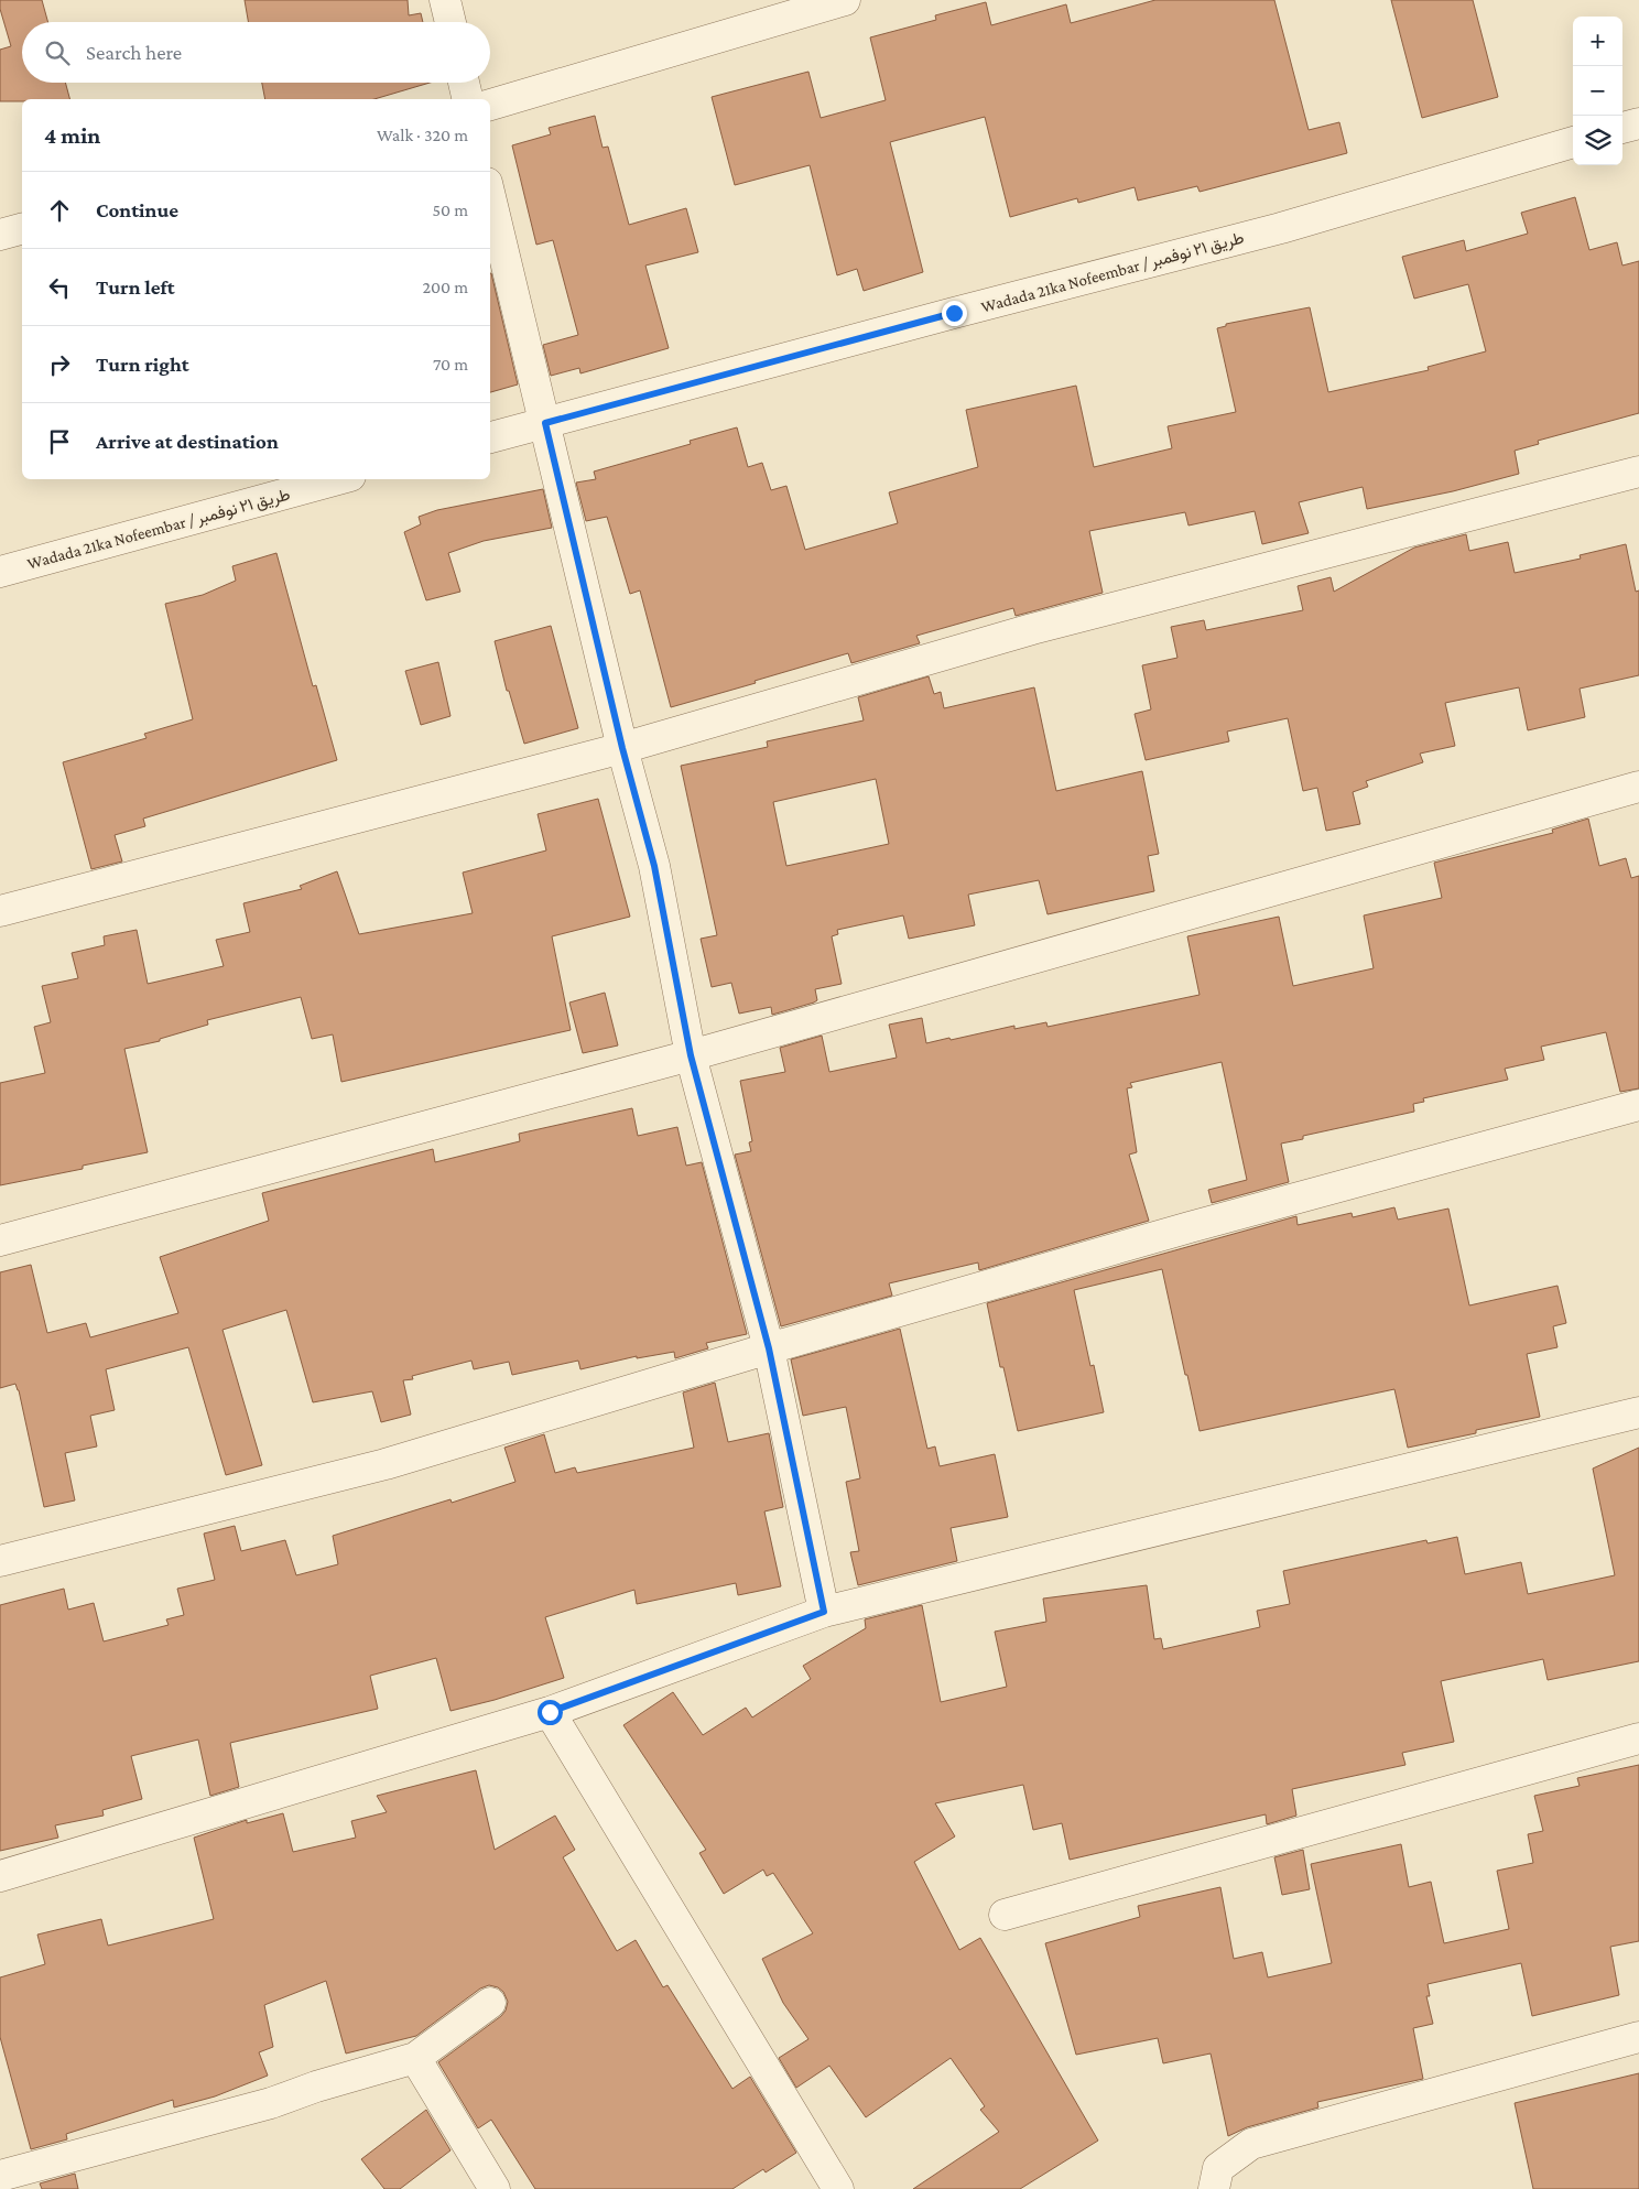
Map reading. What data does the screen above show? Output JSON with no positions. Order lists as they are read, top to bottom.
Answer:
{
  "streets": {
    "street": ["Wadada 21ka Nofeembar / طريق ٢١ نوفمبر"]
  },
  "page": {
    "map_buttons": ["+", "−"],
    "search": "Search here",
    "heading": ["4 min", "Walk · 320 m"],
    "list": [
      ["Continue", "50 m"],
      ["Turn left", "200 m"],
      ["Turn right", "70 m"],
      "Arrive at destination"
    ]
  }
}
